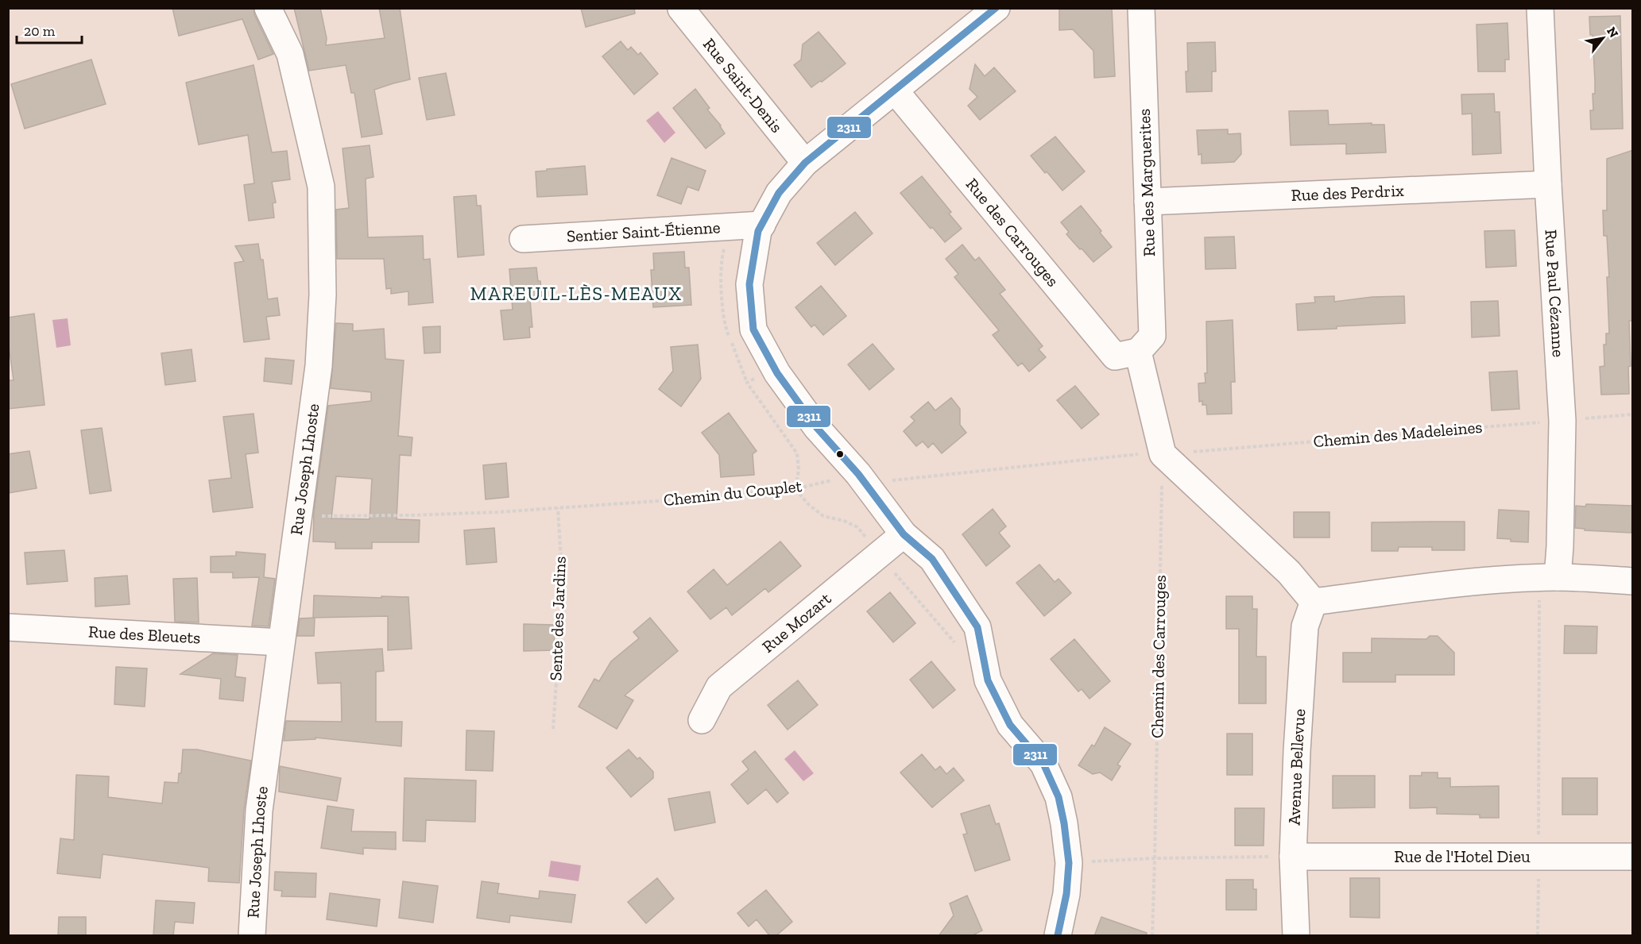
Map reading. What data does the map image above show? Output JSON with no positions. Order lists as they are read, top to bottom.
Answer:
{
  "streets": {
    "street": [
      "Rue Saint-Denis",
      "Rue des Marguerites",
      "Rue des Perdrix",
      "Sentier Saint-Étienne",
      "Rue des Carrouges",
      "Rue Paul Cézanne",
      "Rue Joseph Lhoste",
      "Rue Mozart",
      "Rue des Bleuets",
      "Avenue Bellevue",
      "Rue de l'Hotel Dieu"
    ],
    "path": [
      "Chemin des Madeleines",
      "Chemin du Couplet",
      "Sente des Jardins",
      "Chemin des Carrouges"
    ]
  },
  "crossings": [
    ["Rue des Marguerites", "Rue des Perdrix"],
    ["Rue des Marguerites", "Rue des Carrouges"],
    ["Rue des Perdrix", "Rue Paul Cézanne"],
    ["Rue Paul Cézanne", "Chemin des Madeleines"],
    ["Chemin des Madeleines", "Chemin du Couplet"],
    ["Chemin des Madeleines", "Chemin des Carrouges"],
    ["Rue Joseph Lhoste", "Chemin du Couplet"],
    ["Rue Joseph Lhoste", "Rue des Bleuets"],
    ["Chemin du Couplet", "Sente des Jardins"],
    ["Chemin du Couplet", "Chemin des Carrouges"],
    ["Avenue Bellevue", "Rue de l'Hotel Dieu"]
  ],
  "districts": ["MAREUIL-LÈS-MEAUX"],
  "lines": ["transit line 2311"],
  "scale_bar": "20 m",
  "north": "top right"
}
